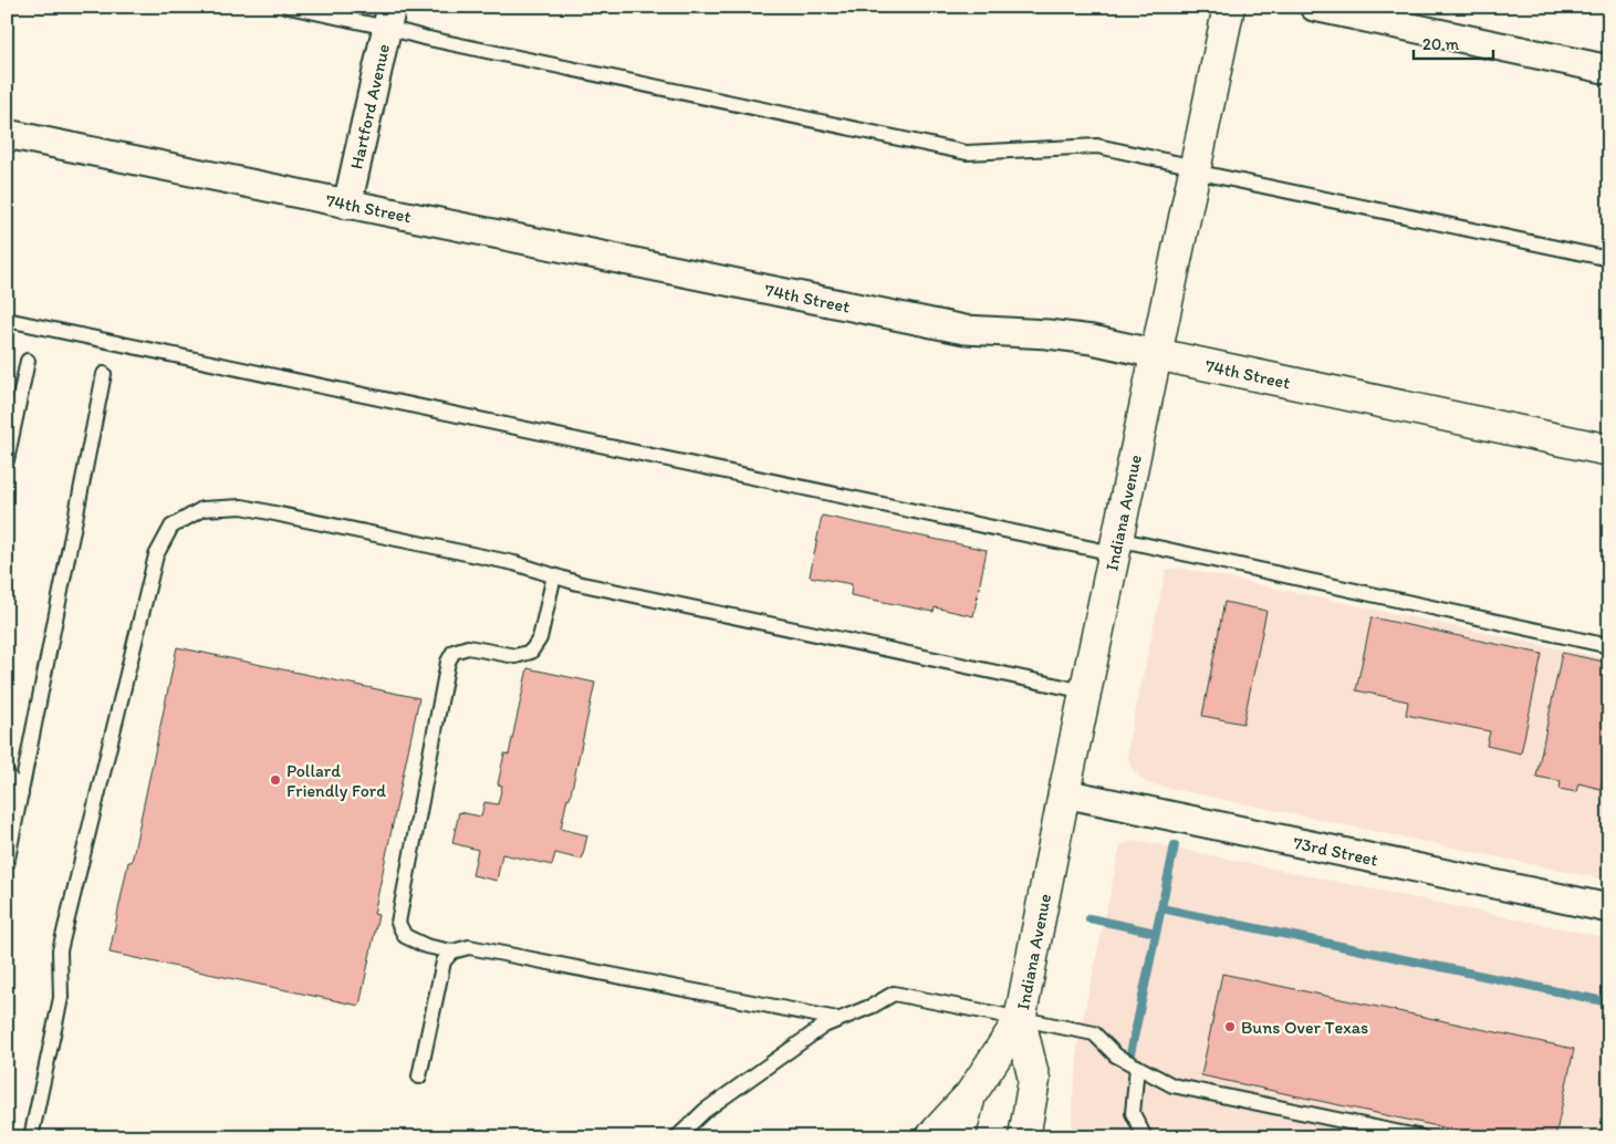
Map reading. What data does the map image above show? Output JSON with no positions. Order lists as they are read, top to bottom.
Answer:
{
  "streets": {
    "main road": ["74th Street", "Indiana Avenue"],
    "street": ["Hartford Avenue", "73rd Street"]
  },
  "crossings": [
    ["Hartford Avenue", "74th Street"],
    ["74th Street", "Indiana Avenue"],
    ["Indiana Avenue", "73rd Street"]
  ],
  "places": ["Pollard Friendly Ford", "Buns Over Texas"],
  "scale_bar": "20 m"
}
